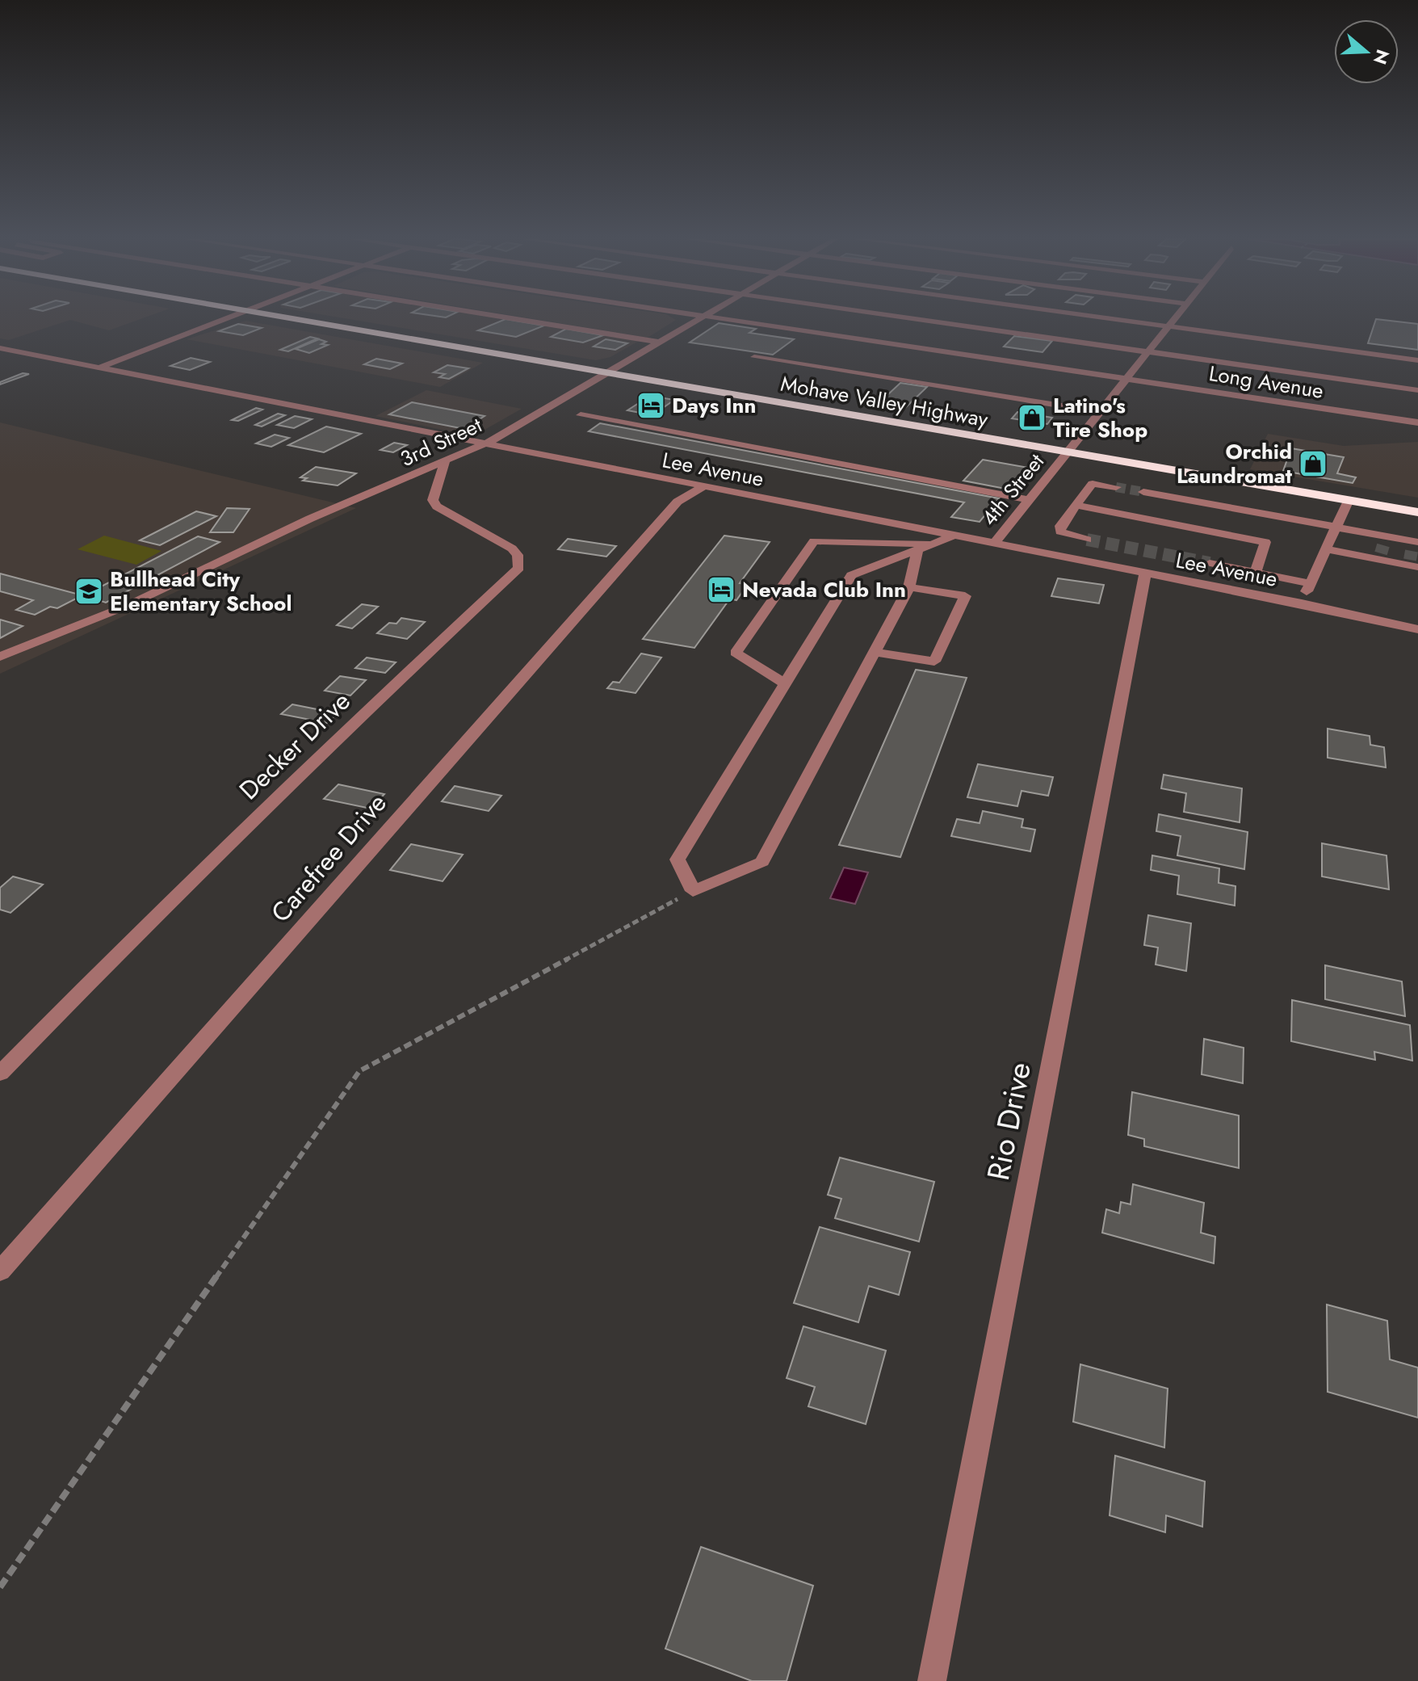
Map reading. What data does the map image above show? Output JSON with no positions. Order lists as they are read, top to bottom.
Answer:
{
  "streets": {
    "highway": ["Mohave Valley Highway"],
    "street": [
      "Long Avenue",
      "3rd Street",
      "Lee Avenue",
      "4th Street",
      "Decker Drive",
      "Carefree Drive",
      "Rio Drive"
    ]
  },
  "crossings": [
    ["Long Avenue", "4th Street"],
    ["Mohave Valley Highway", "3rd Street"],
    ["Mohave Valley Highway", "4th Street"],
    ["3rd Street", "Lee Avenue"],
    ["3rd Street", "Decker Drive"],
    ["Lee Avenue", "4th Street"],
    ["Lee Avenue", "Carefree Drive"],
    ["Lee Avenue", "Rio Drive"]
  ],
  "places": {
    "hotel": ["Days Inn", "Nevada Club Inn"],
    "shop": ["Latino's Tire Shop", "Orchid Laundromat"],
    "school or university": ["Bullhead City Elementary School"]
  },
  "north": "right"
}
